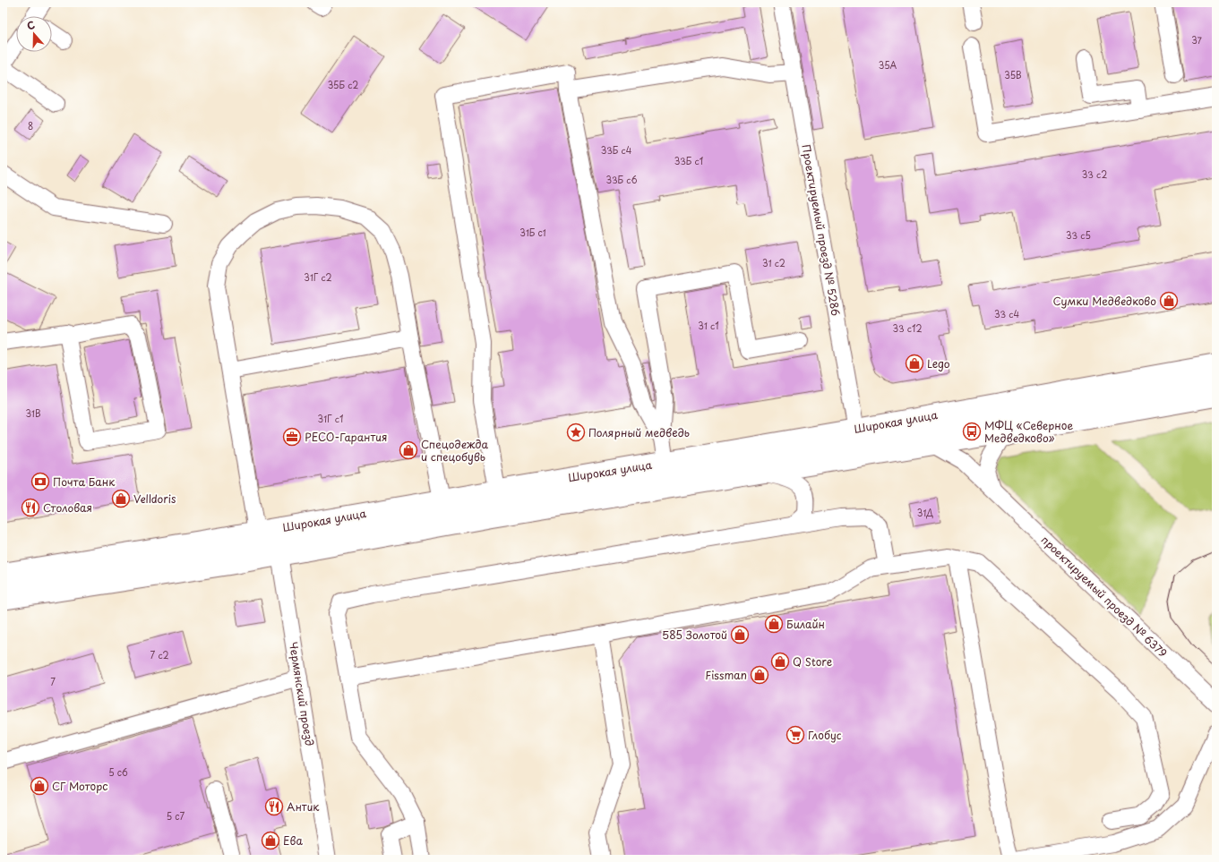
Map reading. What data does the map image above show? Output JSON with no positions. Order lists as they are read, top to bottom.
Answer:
{
  "streets": {
    "main road": ["Широкая улица"],
    "street": ["Проектируемый проезд № 5286", "проектируемый проезд № 6379", "Чермянский проезд"]
  },
  "crossings": [
    ["Проектируемый проезд № 5286", "Широкая улица"],
    ["Широкая улица", "проектируемый проезд № 6379"],
    ["Широкая улица", "Чермянский проезд"]
  ],
  "places": {
    "shop": [
      "Сумки Медведково",
      "Lego",
      "Спецодежда и спецобувь",
      "Velldoris",
      "Билайн",
      "585 Золотой",
      "Q Store",
      "Fissman",
      "СГ Моторс",
      "Ева"
    ],
    "bus stop": ["МФЦ «Северное Медведково»"],
    "place": ["Полярный медведь"],
    "office": ["РЕСО-Гарантия"],
    "bank": ["Почта Банк"],
    "restaurant": ["Столовая", "Антик"],
    "supermarket": ["Глобус"]
  },
  "house_numbers": [
    "37",
    "35А",
    "35В",
    "35Б с2",
    "8",
    "33Б с4",
    "33Б с1",
    "33 с2",
    "33Б с6",
    "31Б c1",
    "33 с5",
    "31 с2",
    "31Г с2",
    "33 с4",
    "31 с1",
    "33 с12",
    "31В",
    "31Г с1",
    "31Д",
    "7 с2",
    "7",
    "5 с6",
    "5 с7"
  ],
  "north": "top"
}
